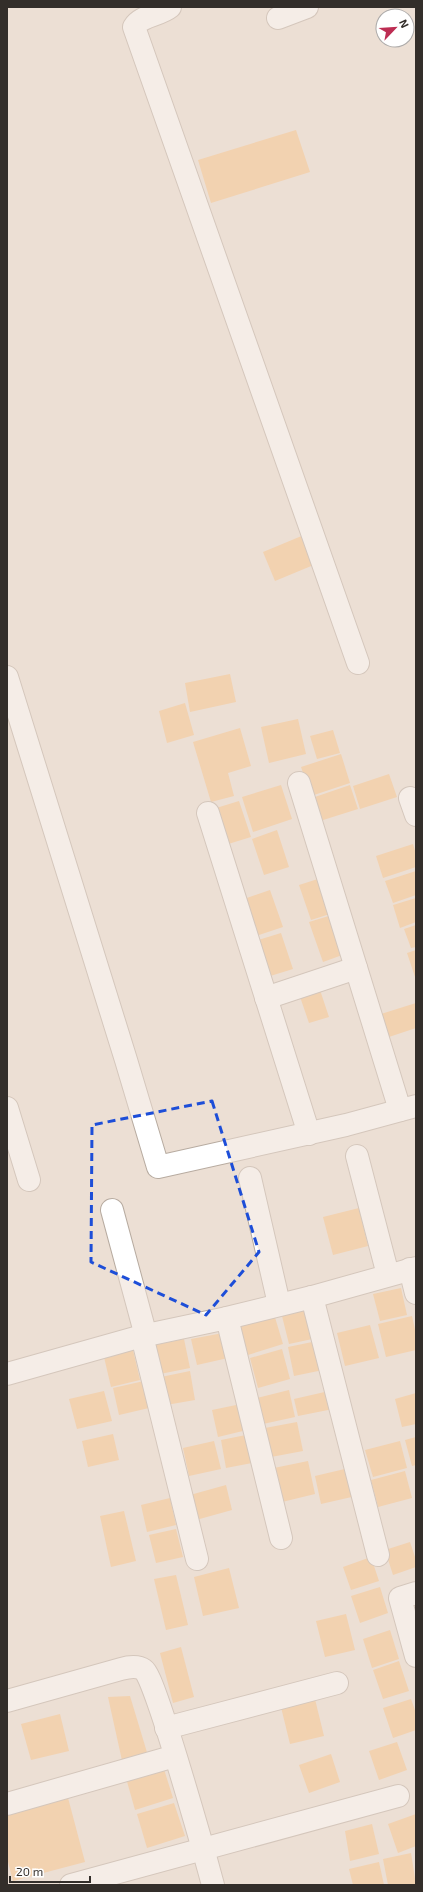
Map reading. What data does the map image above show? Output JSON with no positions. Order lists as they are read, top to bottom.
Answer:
{
  "scale_bar": "20 m",
  "north": "top right"
}
